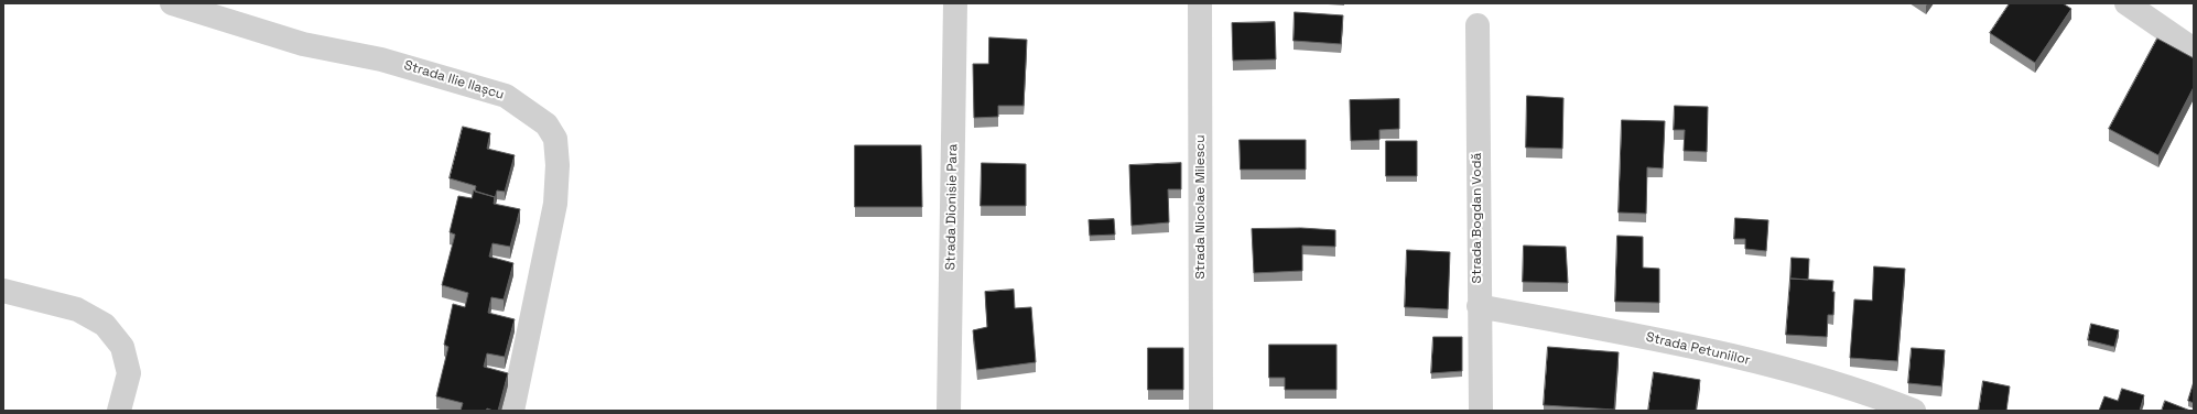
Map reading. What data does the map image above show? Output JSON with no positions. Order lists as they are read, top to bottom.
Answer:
{
  "streets": {
    "street": [
      "Strada Ilie Ilașcu",
      "Strada Dionisie Para",
      "Strada Nicolae Milescu",
      "Strada Bogdan Vodă",
      "Strada Petuniilor"
    ]
  },
  "crossings": [
    ["Strada Bogdan Vodă", "Strada Petuniilor"]
  ]
}
